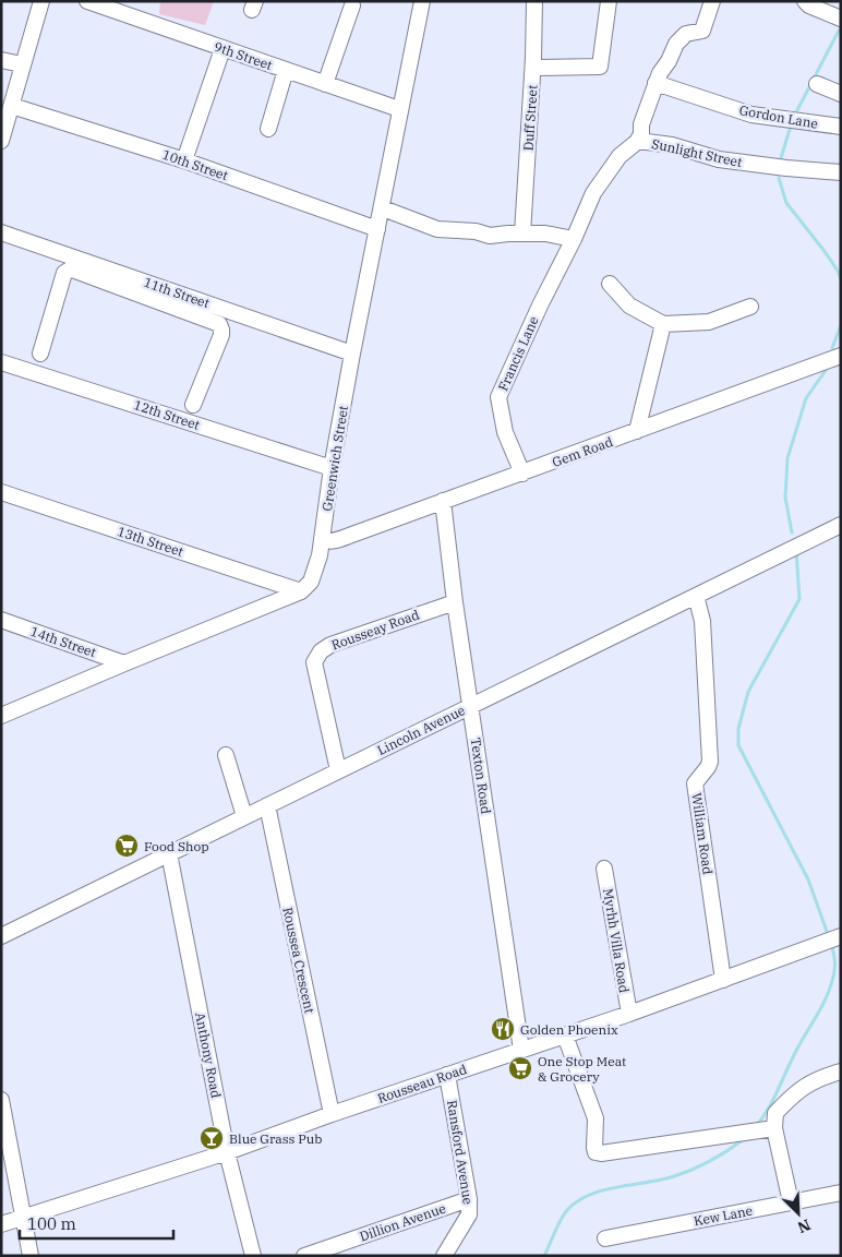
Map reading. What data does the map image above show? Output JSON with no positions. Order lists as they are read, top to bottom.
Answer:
{
  "streets": {
    "street": [
      "9th Street",
      "Gordon Lane",
      "Duff Street",
      "Sunlight Street",
      "10th Street",
      "11th Street",
      "Francis Lane",
      "12th Street",
      "Gem Road",
      "Greenwich Street",
      "13th Street",
      "Rousseay Road",
      "14th Street",
      "Lincoln Avenue",
      "Texton Road",
      "William Road",
      "Myrhh Villa Road",
      "Roussea Crescent",
      "Anthony Road",
      "Rousseau Road",
      "Ransford Avenue",
      "Kew Lane",
      "Dillion Avenue"
    ]
  },
  "crossings": [
    ["9th Street", "Greenwich Street"],
    ["Sunlight Street", "Francis Lane"],
    ["10th Street", "Greenwich Street"],
    ["11th Street", "Greenwich Street"],
    ["Francis Lane", "Gem Road"],
    ["12th Street", "Greenwich Street"],
    ["Gem Road", "Greenwich Street"],
    ["Gem Road", "Texton Road"],
    ["Greenwich Street", "13th Street"],
    ["Rousseay Road", "Lincoln Avenue"],
    ["Rousseay Road", "Texton Road"],
    ["Lincoln Avenue", "Texton Road"],
    ["Lincoln Avenue", "William Road"],
    ["Lincoln Avenue", "Roussea Crescent"],
    ["Lincoln Avenue", "Anthony Road"],
    ["Texton Road", "Rousseau Road"],
    ["William Road", "Rousseau Road"],
    ["Myrhh Villa Road", "Rousseau Road"],
    ["Roussea Crescent", "Rousseau Road"],
    ["Anthony Road", "Rousseau Road"],
    ["Rousseau Road", "Ransford Avenue"],
    ["Ransford Avenue", "Dillion Avenue"]
  ],
  "places": {
    "supermarket": ["Food Shop", "One Stop Meat & Grocery"],
    "restaurant": ["Golden Phoenix"],
    "bar": ["Blue Grass Pub"]
  },
  "scale_bar": "100 m",
  "north": "bottom right"
}
